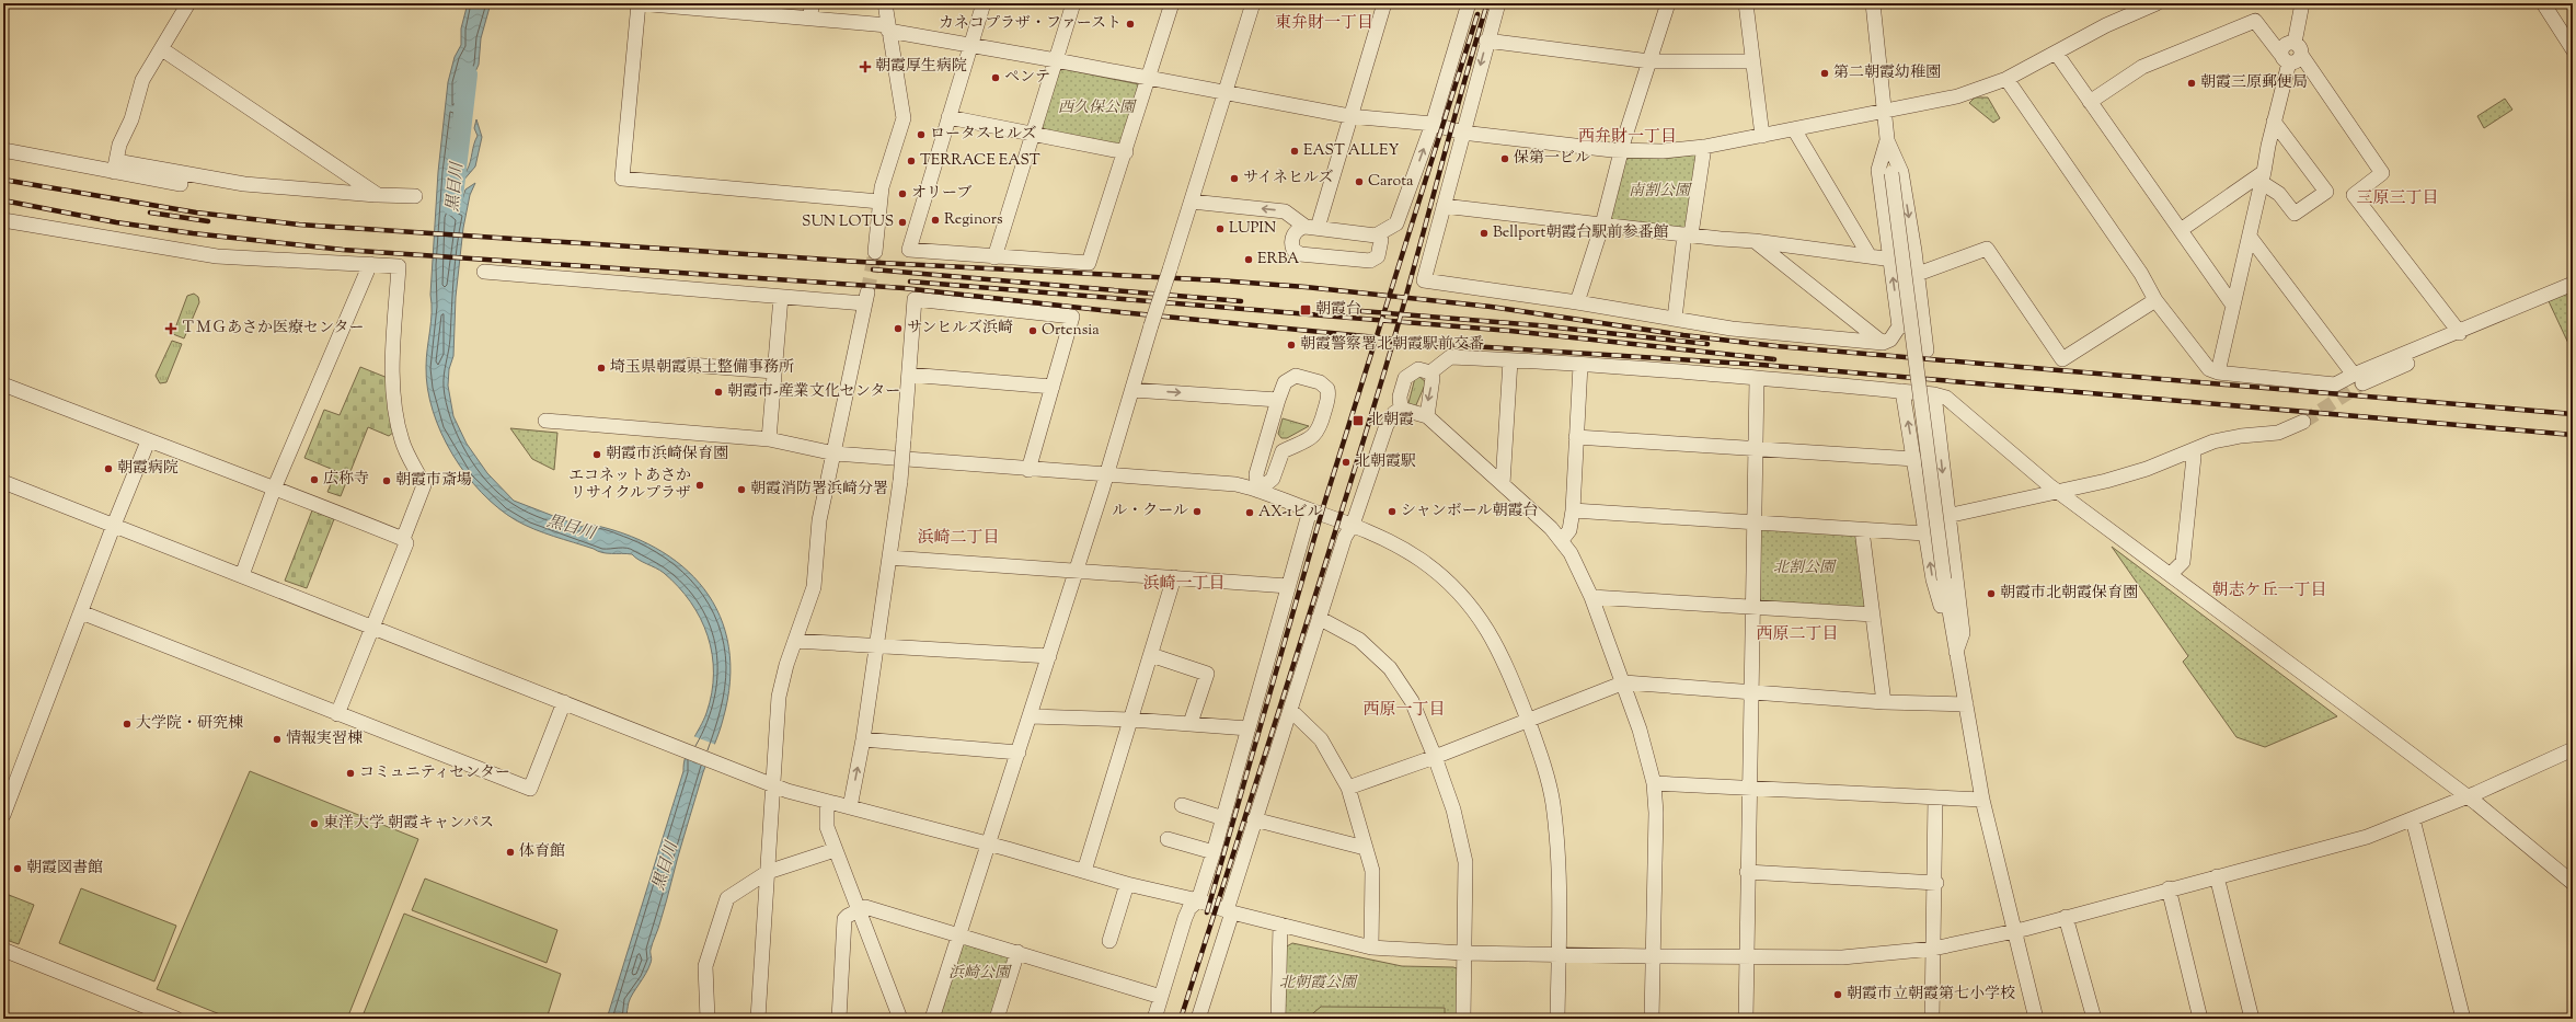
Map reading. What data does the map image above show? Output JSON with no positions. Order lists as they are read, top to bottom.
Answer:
{
  "districts": [
    "東弁財一丁目",
    "西弁財一丁目",
    "三原三丁目",
    "浜崎二丁目",
    "浜崎一丁目",
    "朝志ケ丘一丁目",
    "西原二丁目",
    "西原一丁目"
  ],
  "water": ["黒目川"],
  "parks": [
    "西久保公園",
    "南割公園",
    "北割公園",
    "浜崎公園",
    "北朝霞公園"
  ],
  "places": {
    "other": [
      "カネコプラザ・ファースト",
      "第二朝霞幼稚園",
      "ペンテ",
      "朝霞三原郵便局",
      "ロータスヒルズ",
      "EAST ALLEY",
      "保第一ビル",
      "TERRACE EAST",
      "サイネヒルズ",
      "Carota",
      "オリーブ",
      "Reginors",
      "SUN LOTUS",
      "LUPIN",
      "Bellport朝霞台駅前参番館",
      "ERBA",
      "サンヒルズ浜崎",
      "Ortensia",
      "朝霞警察署北朝霞駅前交番",
      "埼玉県朝霞県土整備事務所",
      "朝霞市-産業文化センター",
      "朝霞市浜崎保育園",
      "北朝霞駅",
      "朝霞病院",
      "広称寺",
      "朝霞市斎場",
      "エコネットあさか リサイクルプラザ",
      "朝霞消防署浜崎分署",
      "ル・クール",
      "シャンボール朝霞台",
      "AX-1ビル",
      "朝霞市北朝霞保育園",
      "大学院・研究棟",
      "情報実習棟",
      "コミュニティセンター",
      "東洋大学 朝霞キャンパス",
      "体育館",
      "朝霞図書館",
      "朝霞市立朝霞第七小学校"
    ],
    "health": ["朝霞厚生病院", "ＴＭＧあさか医療センター"],
    "transit": ["朝霞台", "北朝霞"]
  }
}
